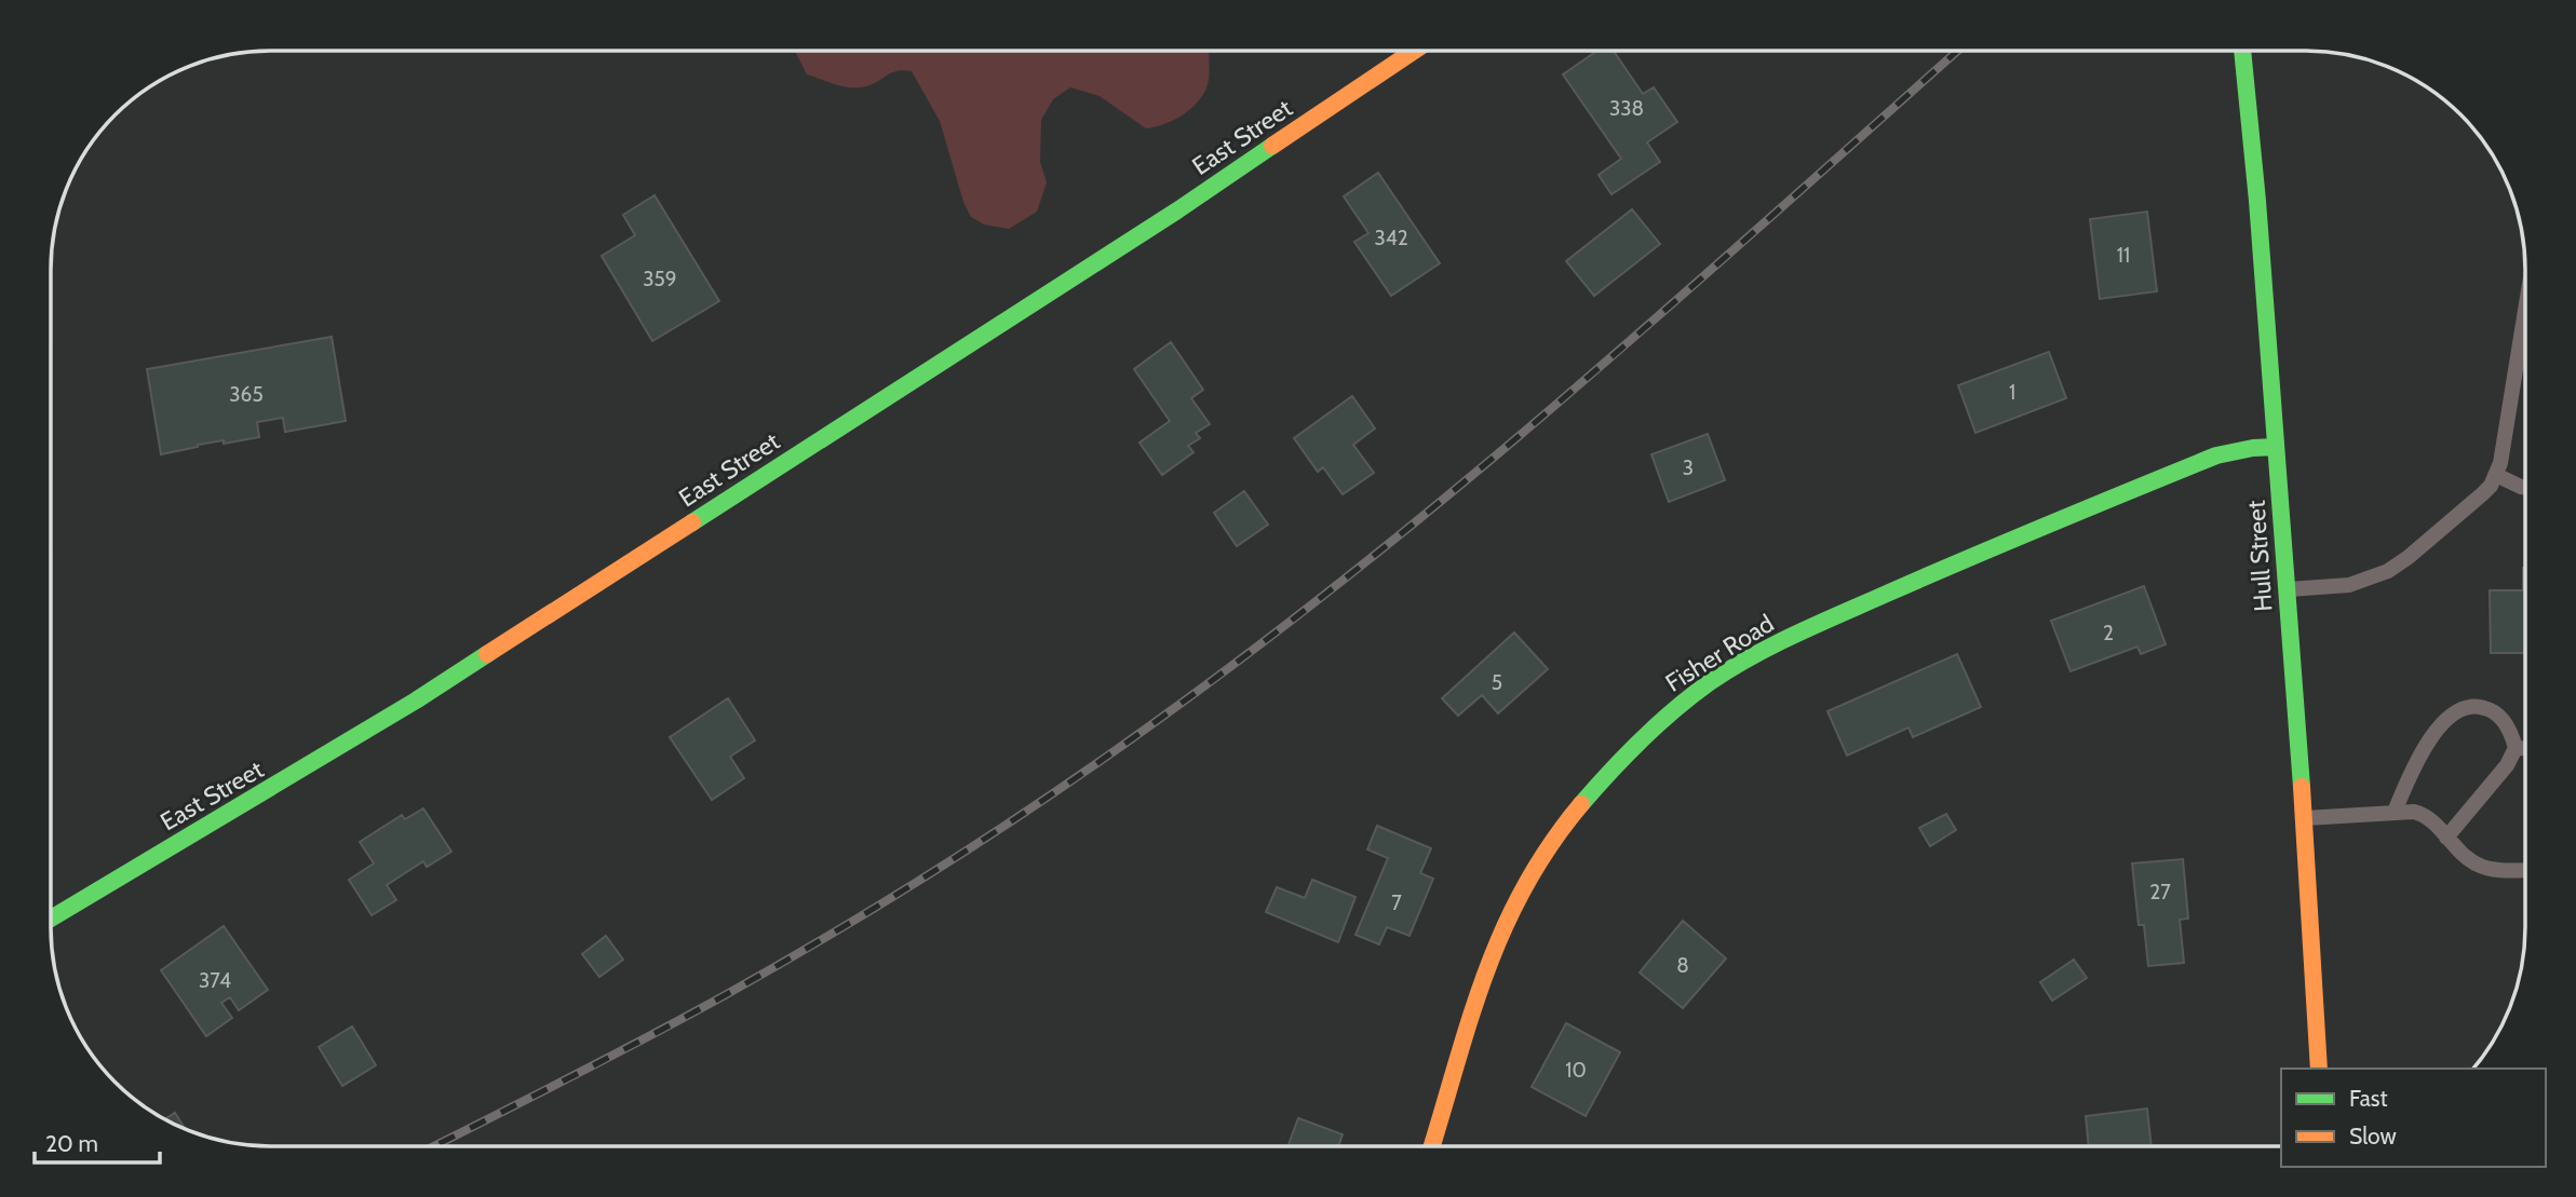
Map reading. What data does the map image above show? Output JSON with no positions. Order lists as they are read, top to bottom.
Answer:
{
  "streets": {
    "main road": ["East Street", "Hull Street", "Fisher Road"]
  },
  "crossings": [
    ["Hull Street", "Fisher Road"]
  ],
  "house_numbers": [
    "338",
    "342",
    "11",
    "359",
    "1",
    "365",
    "3",
    "2",
    "5",
    "27",
    "7",
    "8",
    "374",
    "10"
  ],
  "legend": ["Fast", "Slow"],
  "scale_bar": "20 m"
}
